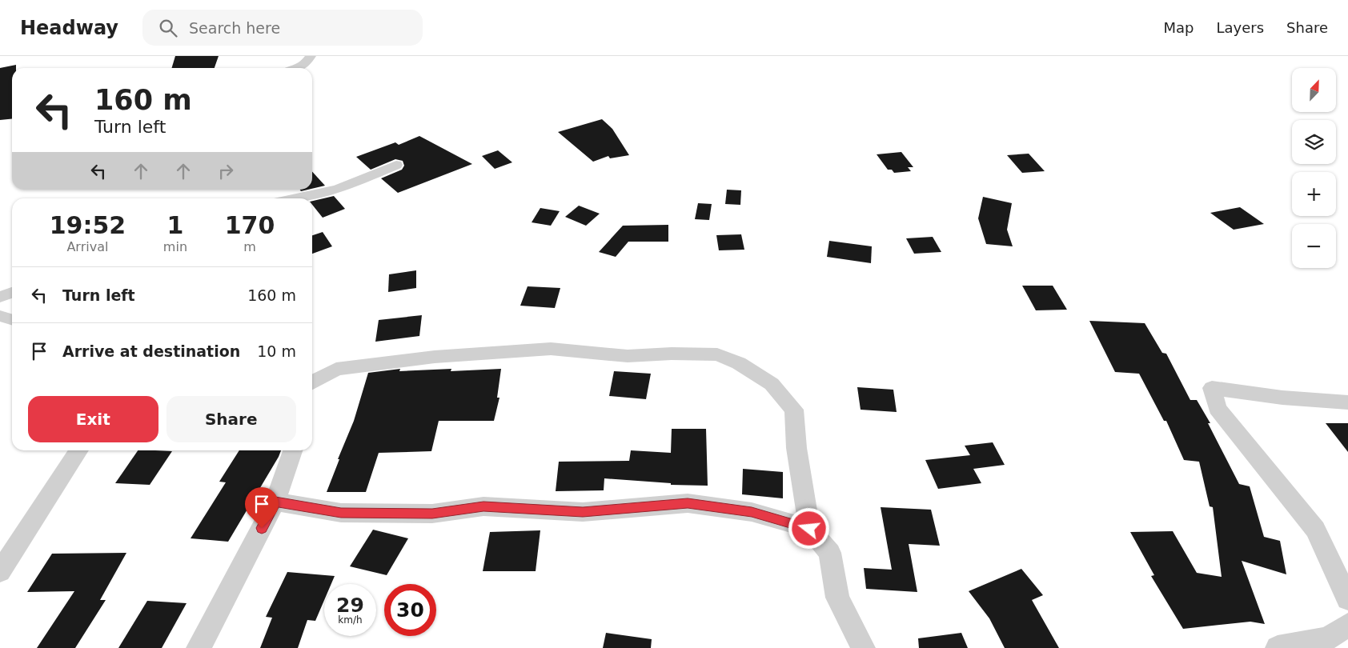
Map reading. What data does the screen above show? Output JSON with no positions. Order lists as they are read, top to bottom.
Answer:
{
  "north": "top right",
  "page": {
    "header": "Headway",
    "search": "Search here",
    "nav": ["Map", "Layers", "Share"],
    "map_buttons": ["+", "−"],
    "turn": ["160 m", "Turn left"],
    "eta": [
      "19:52",
      "Arrival",
      "1",
      "min",
      "170",
      "m"
    ],
    "list": [
      {
        "name": "Turn left",
        "value": "160 m"
      },
      {
        "name": "Arrive at destination",
        "value": "10 m"
      }
    ],
    "buttons": ["Exit", "Share"],
    "speed": "29 km/h",
    "limit": "30"
  }
}
